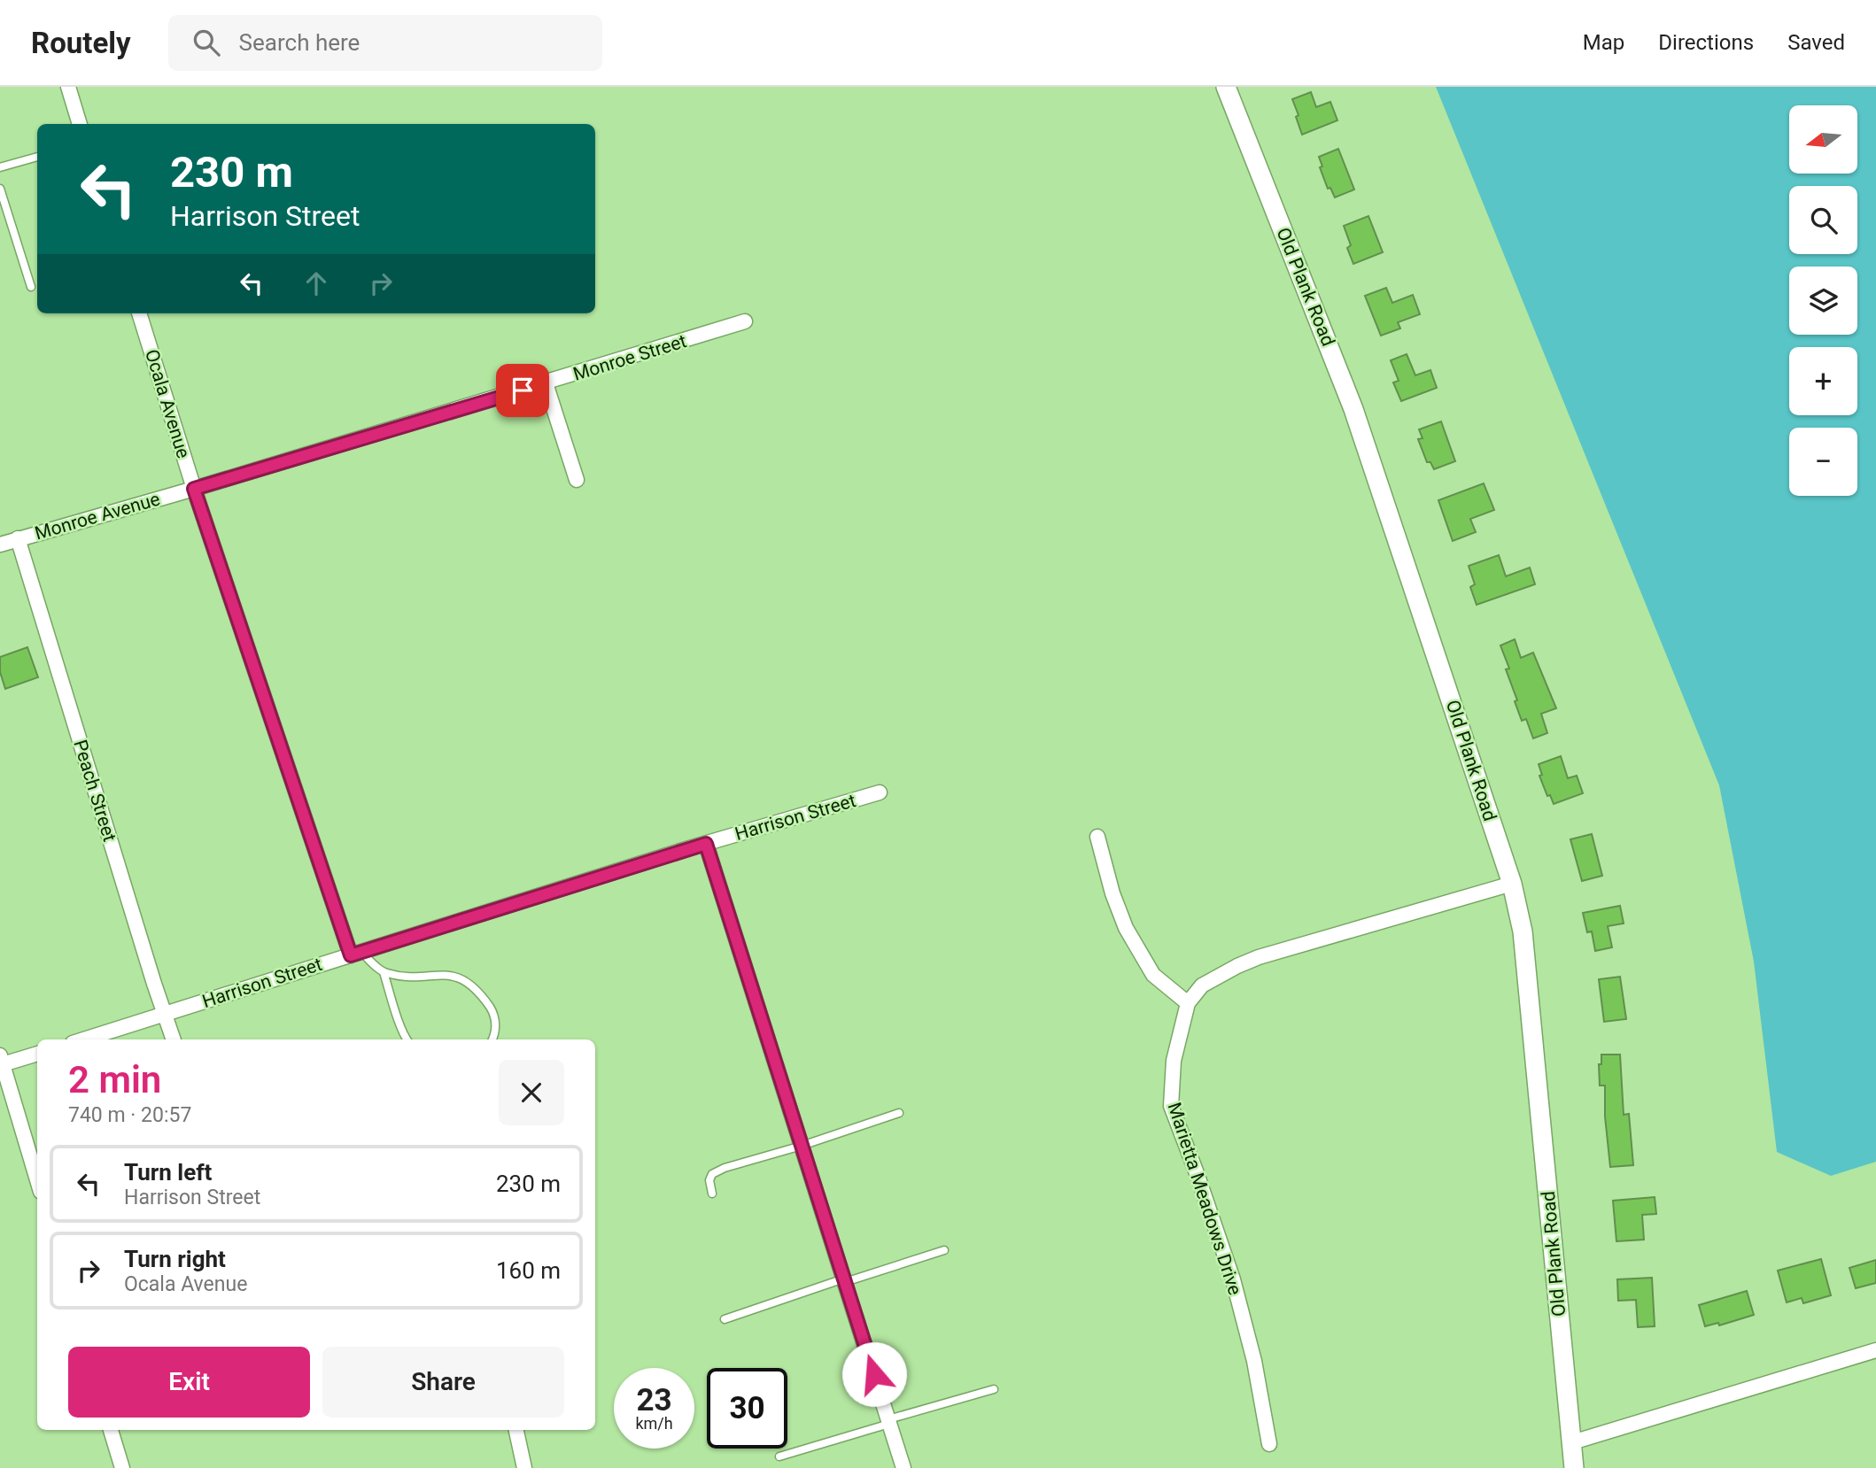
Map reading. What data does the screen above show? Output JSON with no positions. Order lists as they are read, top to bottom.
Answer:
{
  "streets": {
    "street": [
      "Old Plank Road",
      "Monroe Street",
      "Ocala Avenue",
      "Monroe Avenue",
      "Peach Street",
      "Harrison Street",
      "Marietta Meadows Drive"
    ]
  },
  "crossings": [
    ["Monroe Street", "Ocala Avenue"],
    ["Monroe Street", "Monroe Avenue"],
    ["Ocala Avenue", "Monroe Avenue"],
    ["Ocala Avenue", "Harrison Street"],
    ["Monroe Avenue", "Peach Street"],
    ["Peach Street", "Harrison Street"]
  ],
  "north": "left",
  "page": {
    "header": "Routely",
    "search": "Search here",
    "nav": ["Map", "Directions", "Saved"],
    "map_buttons": ["+", "−"],
    "turn": ["230 m", "Harrison Street"],
    "heading": ["2 min", "740 m · 20:57"],
    "list": [
      {
        "name": "Turn left",
        "note": "Harrison Street",
        "value": "230 m"
      },
      {
        "name": "Turn right",
        "note": "Ocala Avenue",
        "value": "160 m"
      }
    ],
    "buttons": ["Exit", "Share"],
    "speed": "23 km/h",
    "limit": "30"
  }
}
